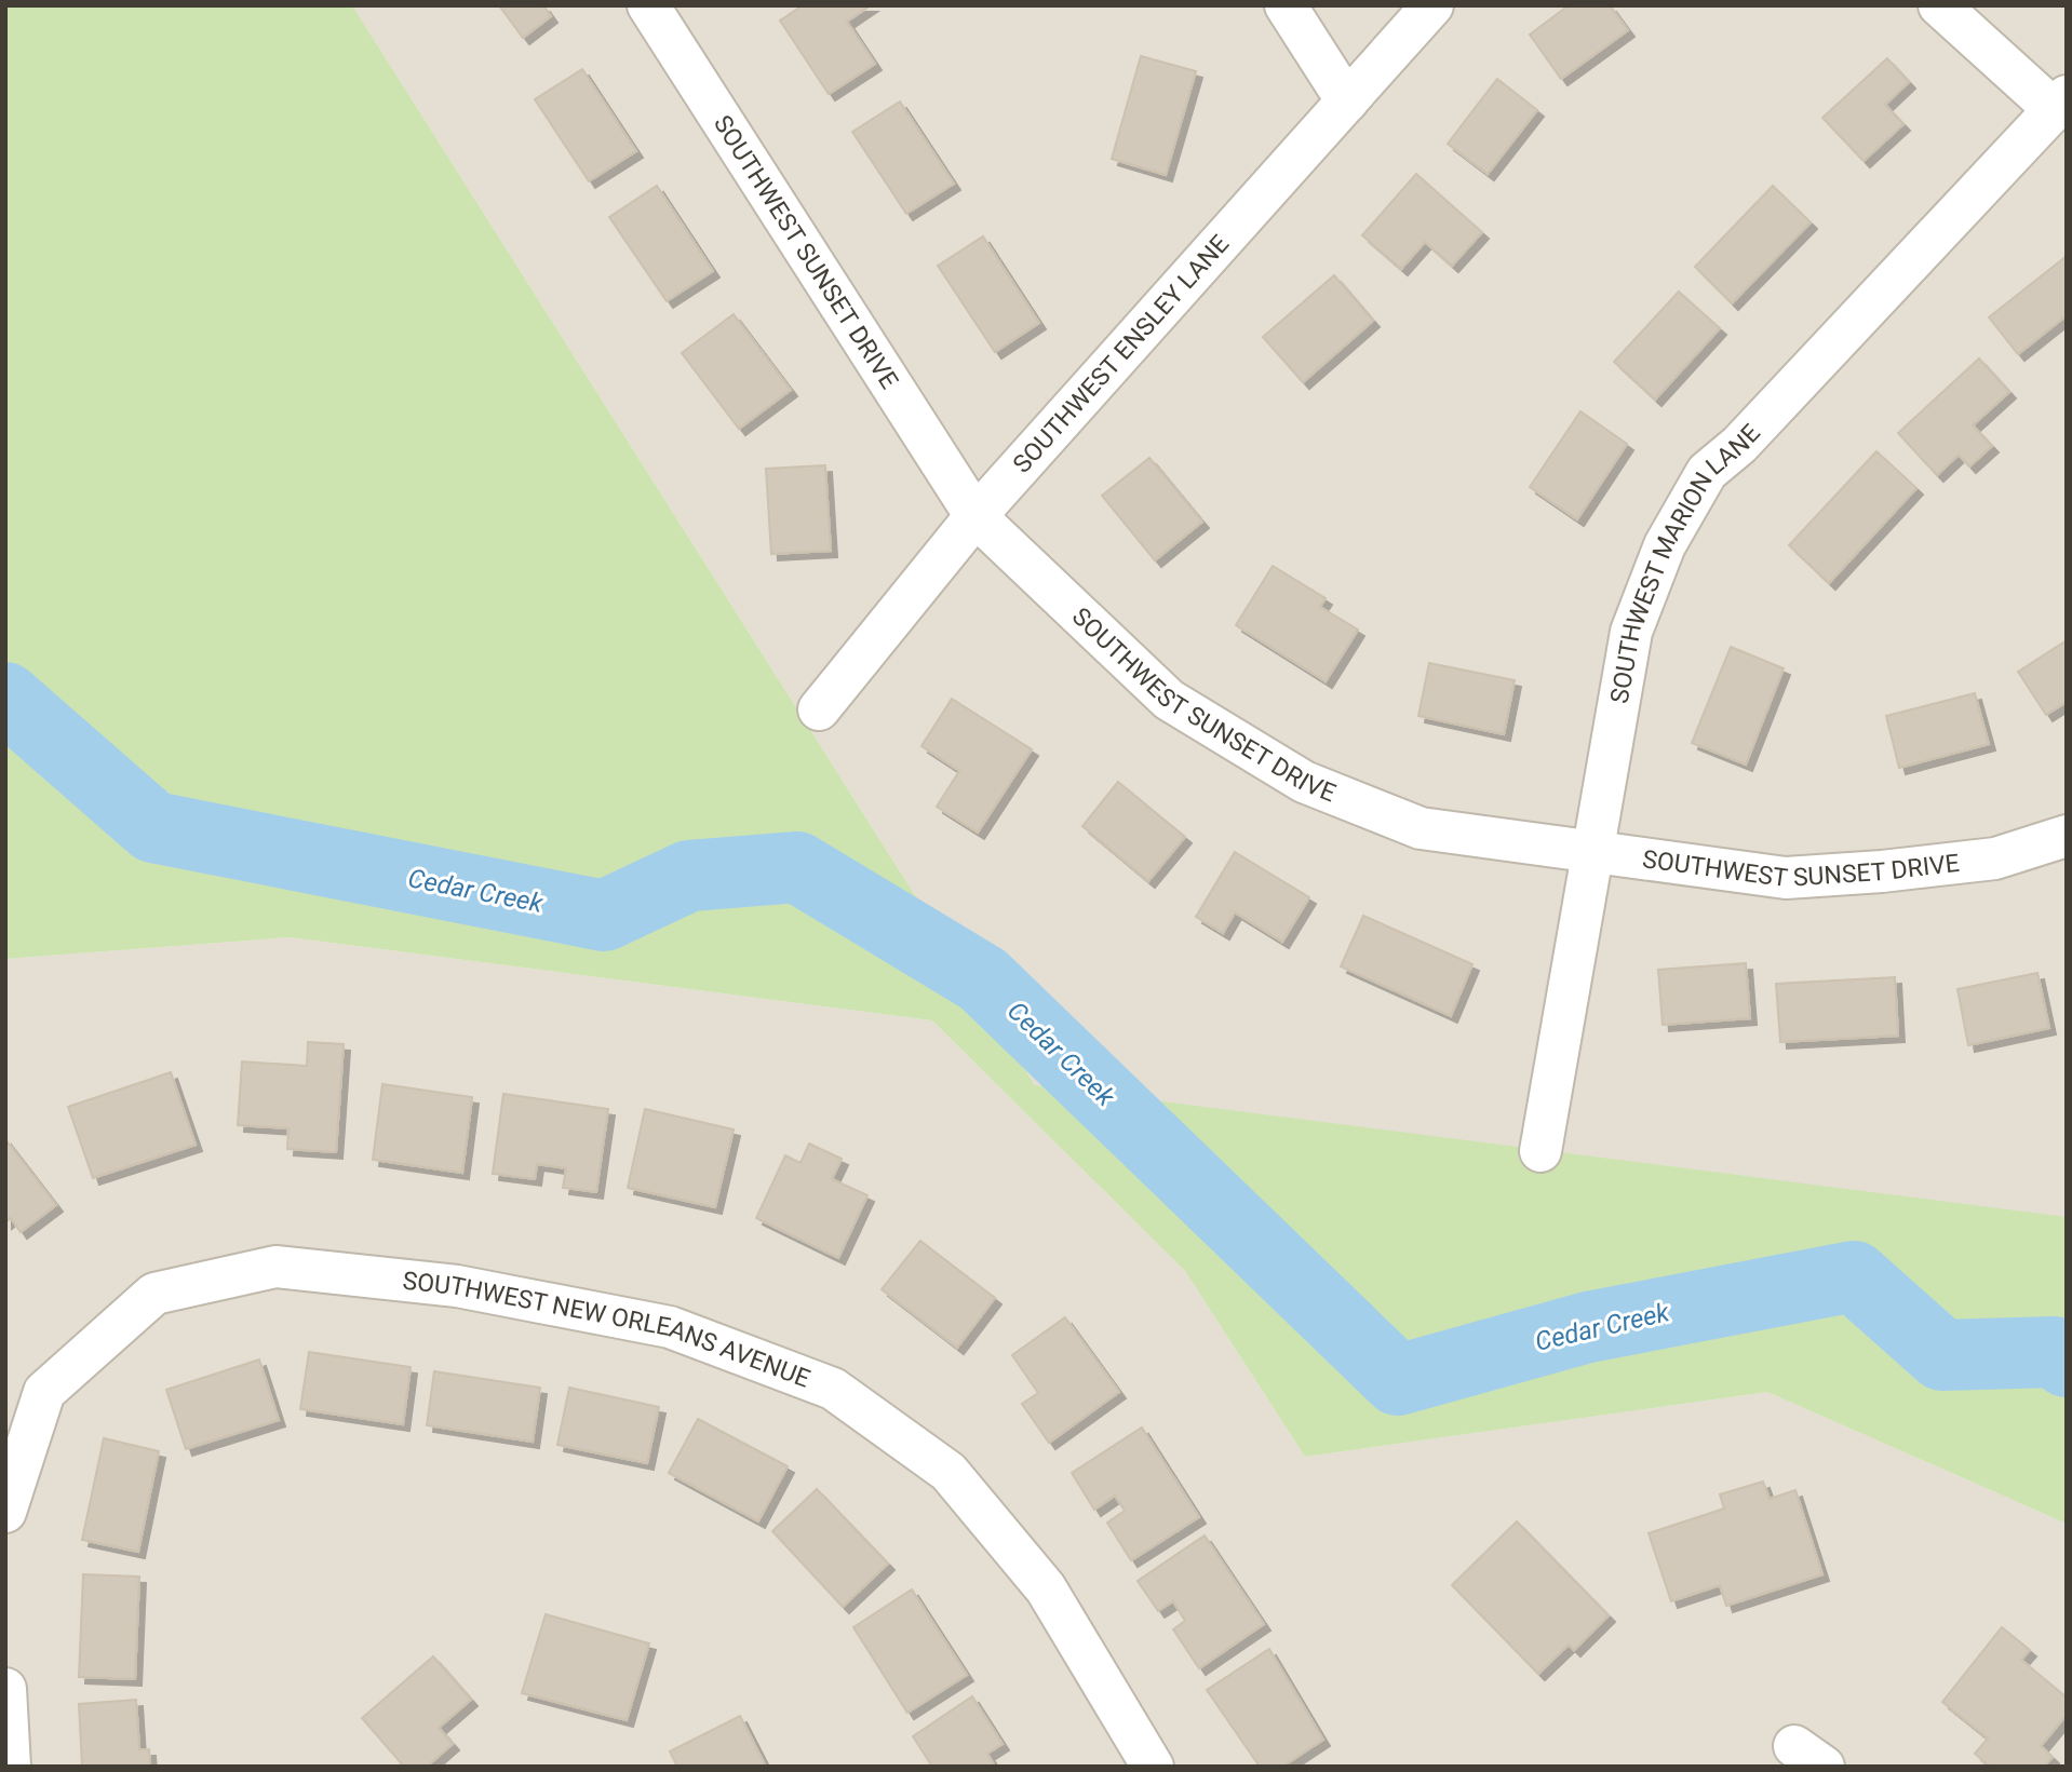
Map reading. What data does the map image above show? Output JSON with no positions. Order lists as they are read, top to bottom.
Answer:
{
  "streets": {
    "street": [
      "SOUTHWEST SUNSET DRIVE",
      "SOUTHWEST ENSLEY LANE",
      "SOUTHWEST MARION LANE",
      "SOUTHWEST NEW ORLEANS AVENUE"
    ]
  },
  "crossings": [
    ["SOUTHWEST SUNSET DRIVE", "SOUTHWEST ENSLEY LANE"],
    ["SOUTHWEST SUNSET DRIVE", "SOUTHWEST MARION LANE"]
  ],
  "water": ["Cedar Creek"]
}
